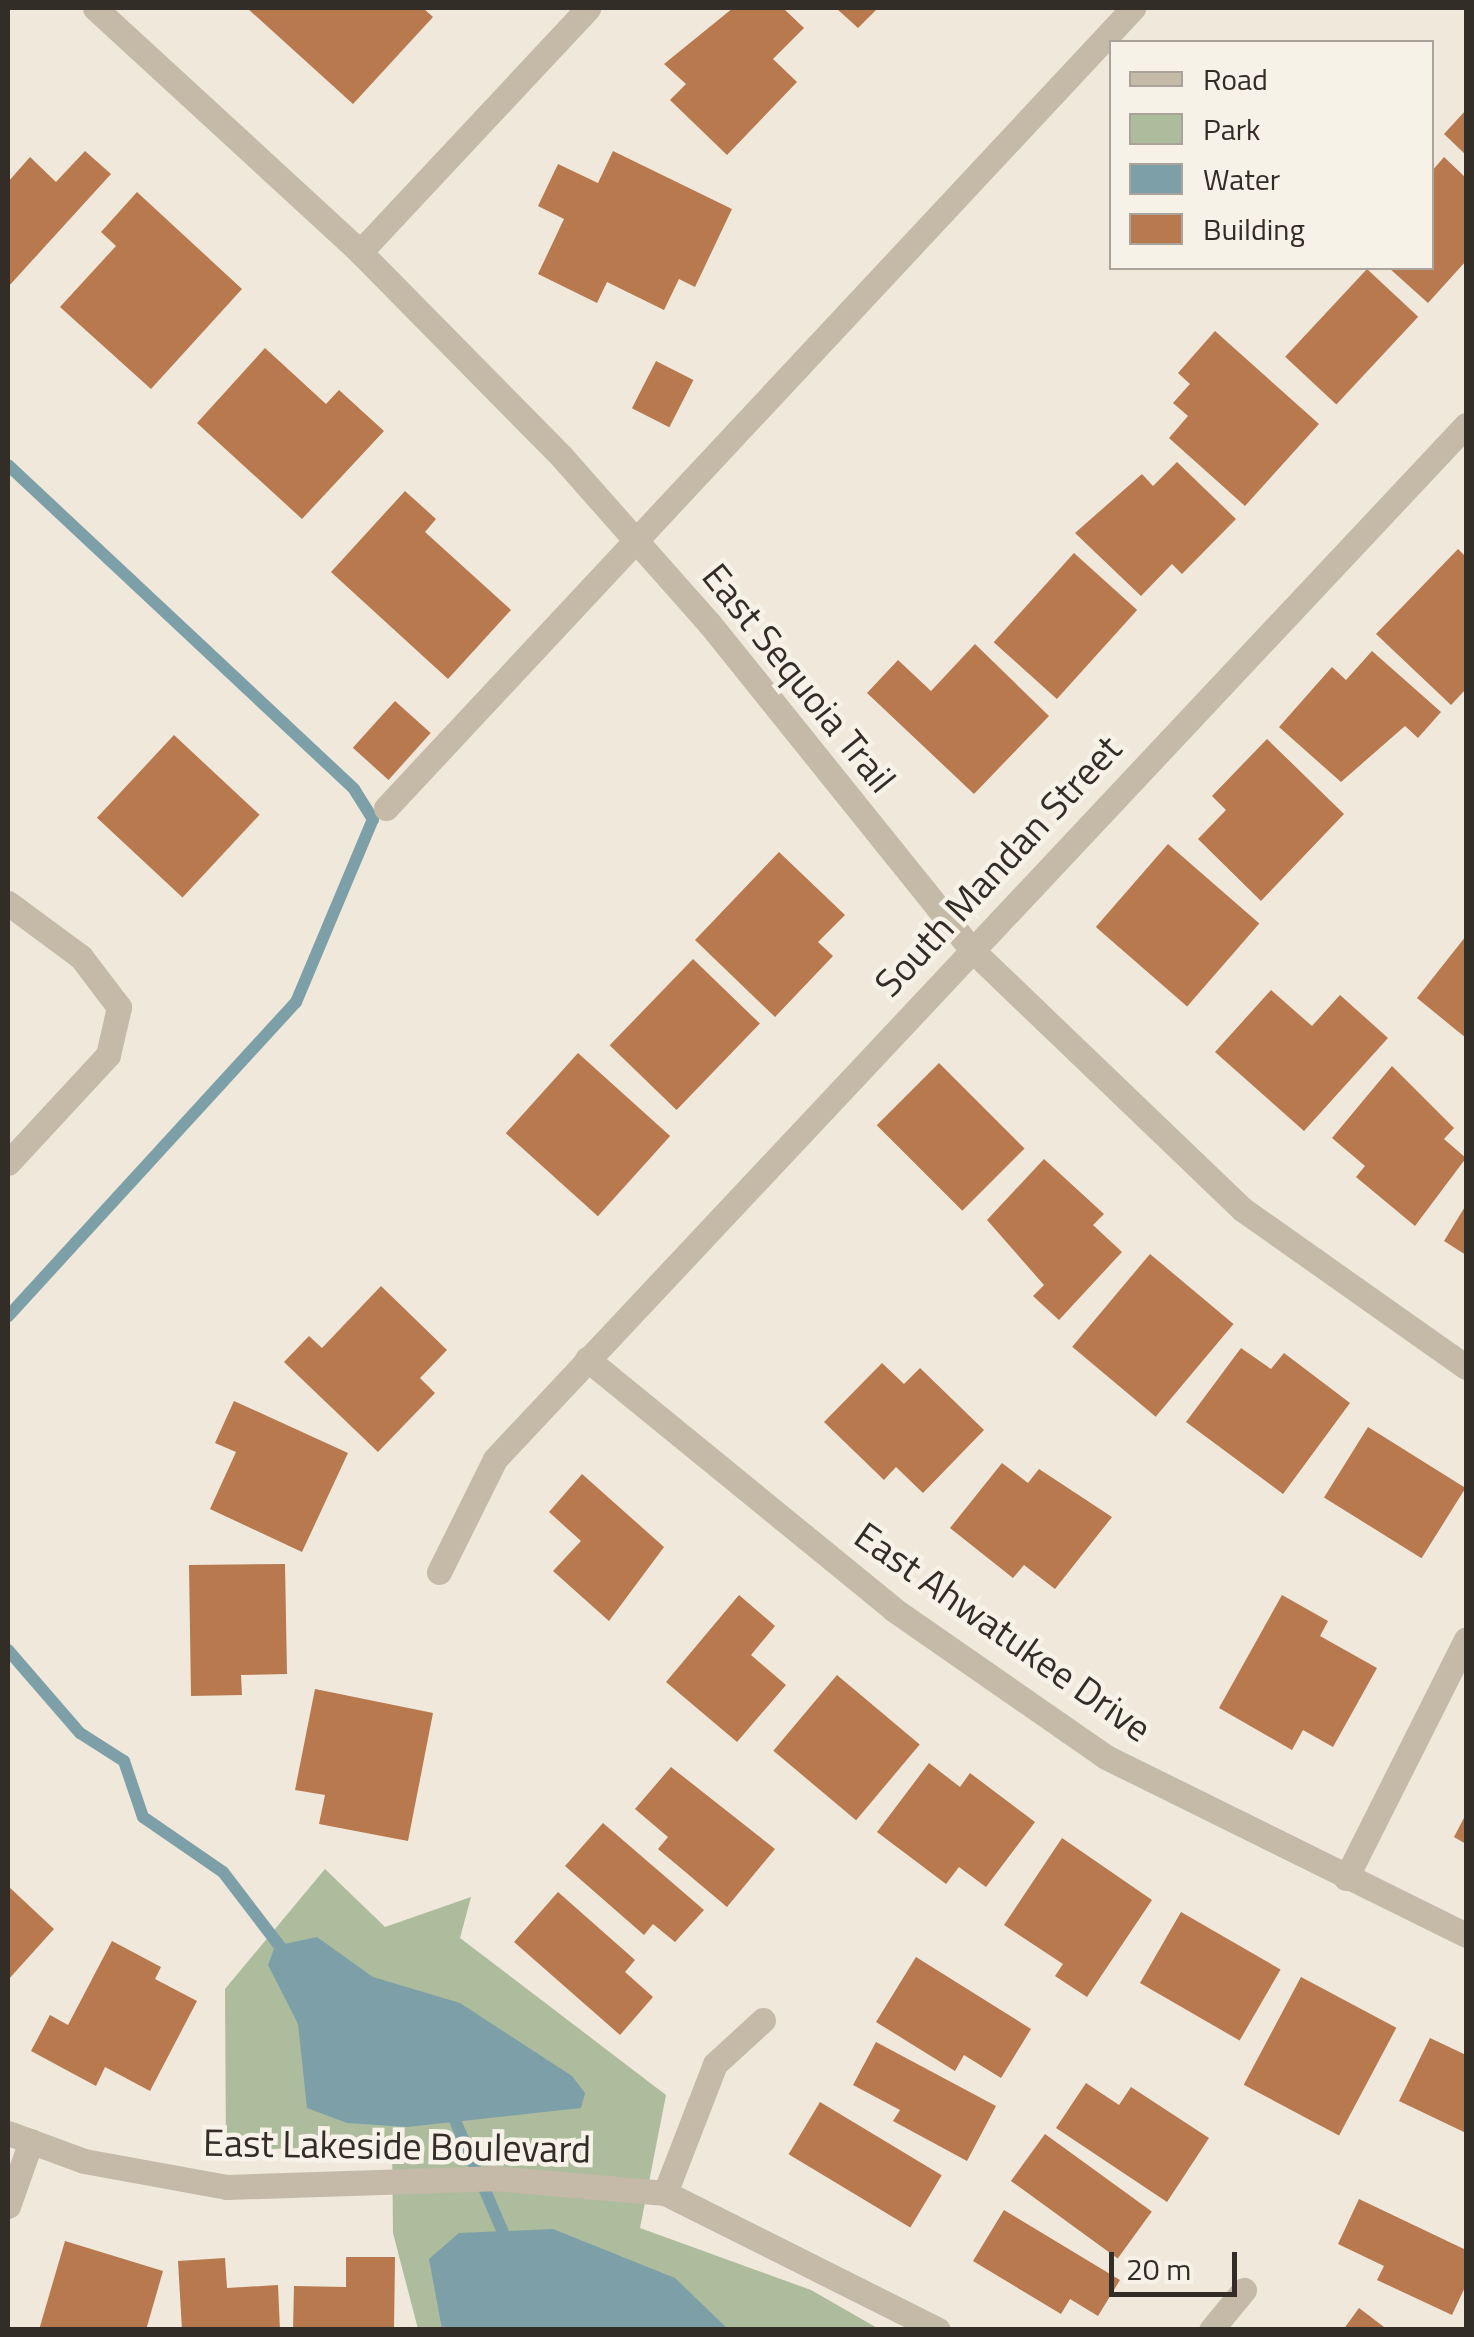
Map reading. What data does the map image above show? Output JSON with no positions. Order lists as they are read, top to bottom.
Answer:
{
  "streets": {
    "street": [
      "East Sequoia Trail",
      "South Mandan Street",
      "East Ahwatukee Drive",
      "East Lakeside Boulevard"
    ]
  },
  "crossings": [
    ["East Sequoia Trail", "South Mandan Street"],
    ["South Mandan Street", "East Ahwatukee Drive"]
  ],
  "legend": [
    "Road",
    "Park",
    "Water",
    "Building"
  ],
  "scale_bar": "20 m"
}
